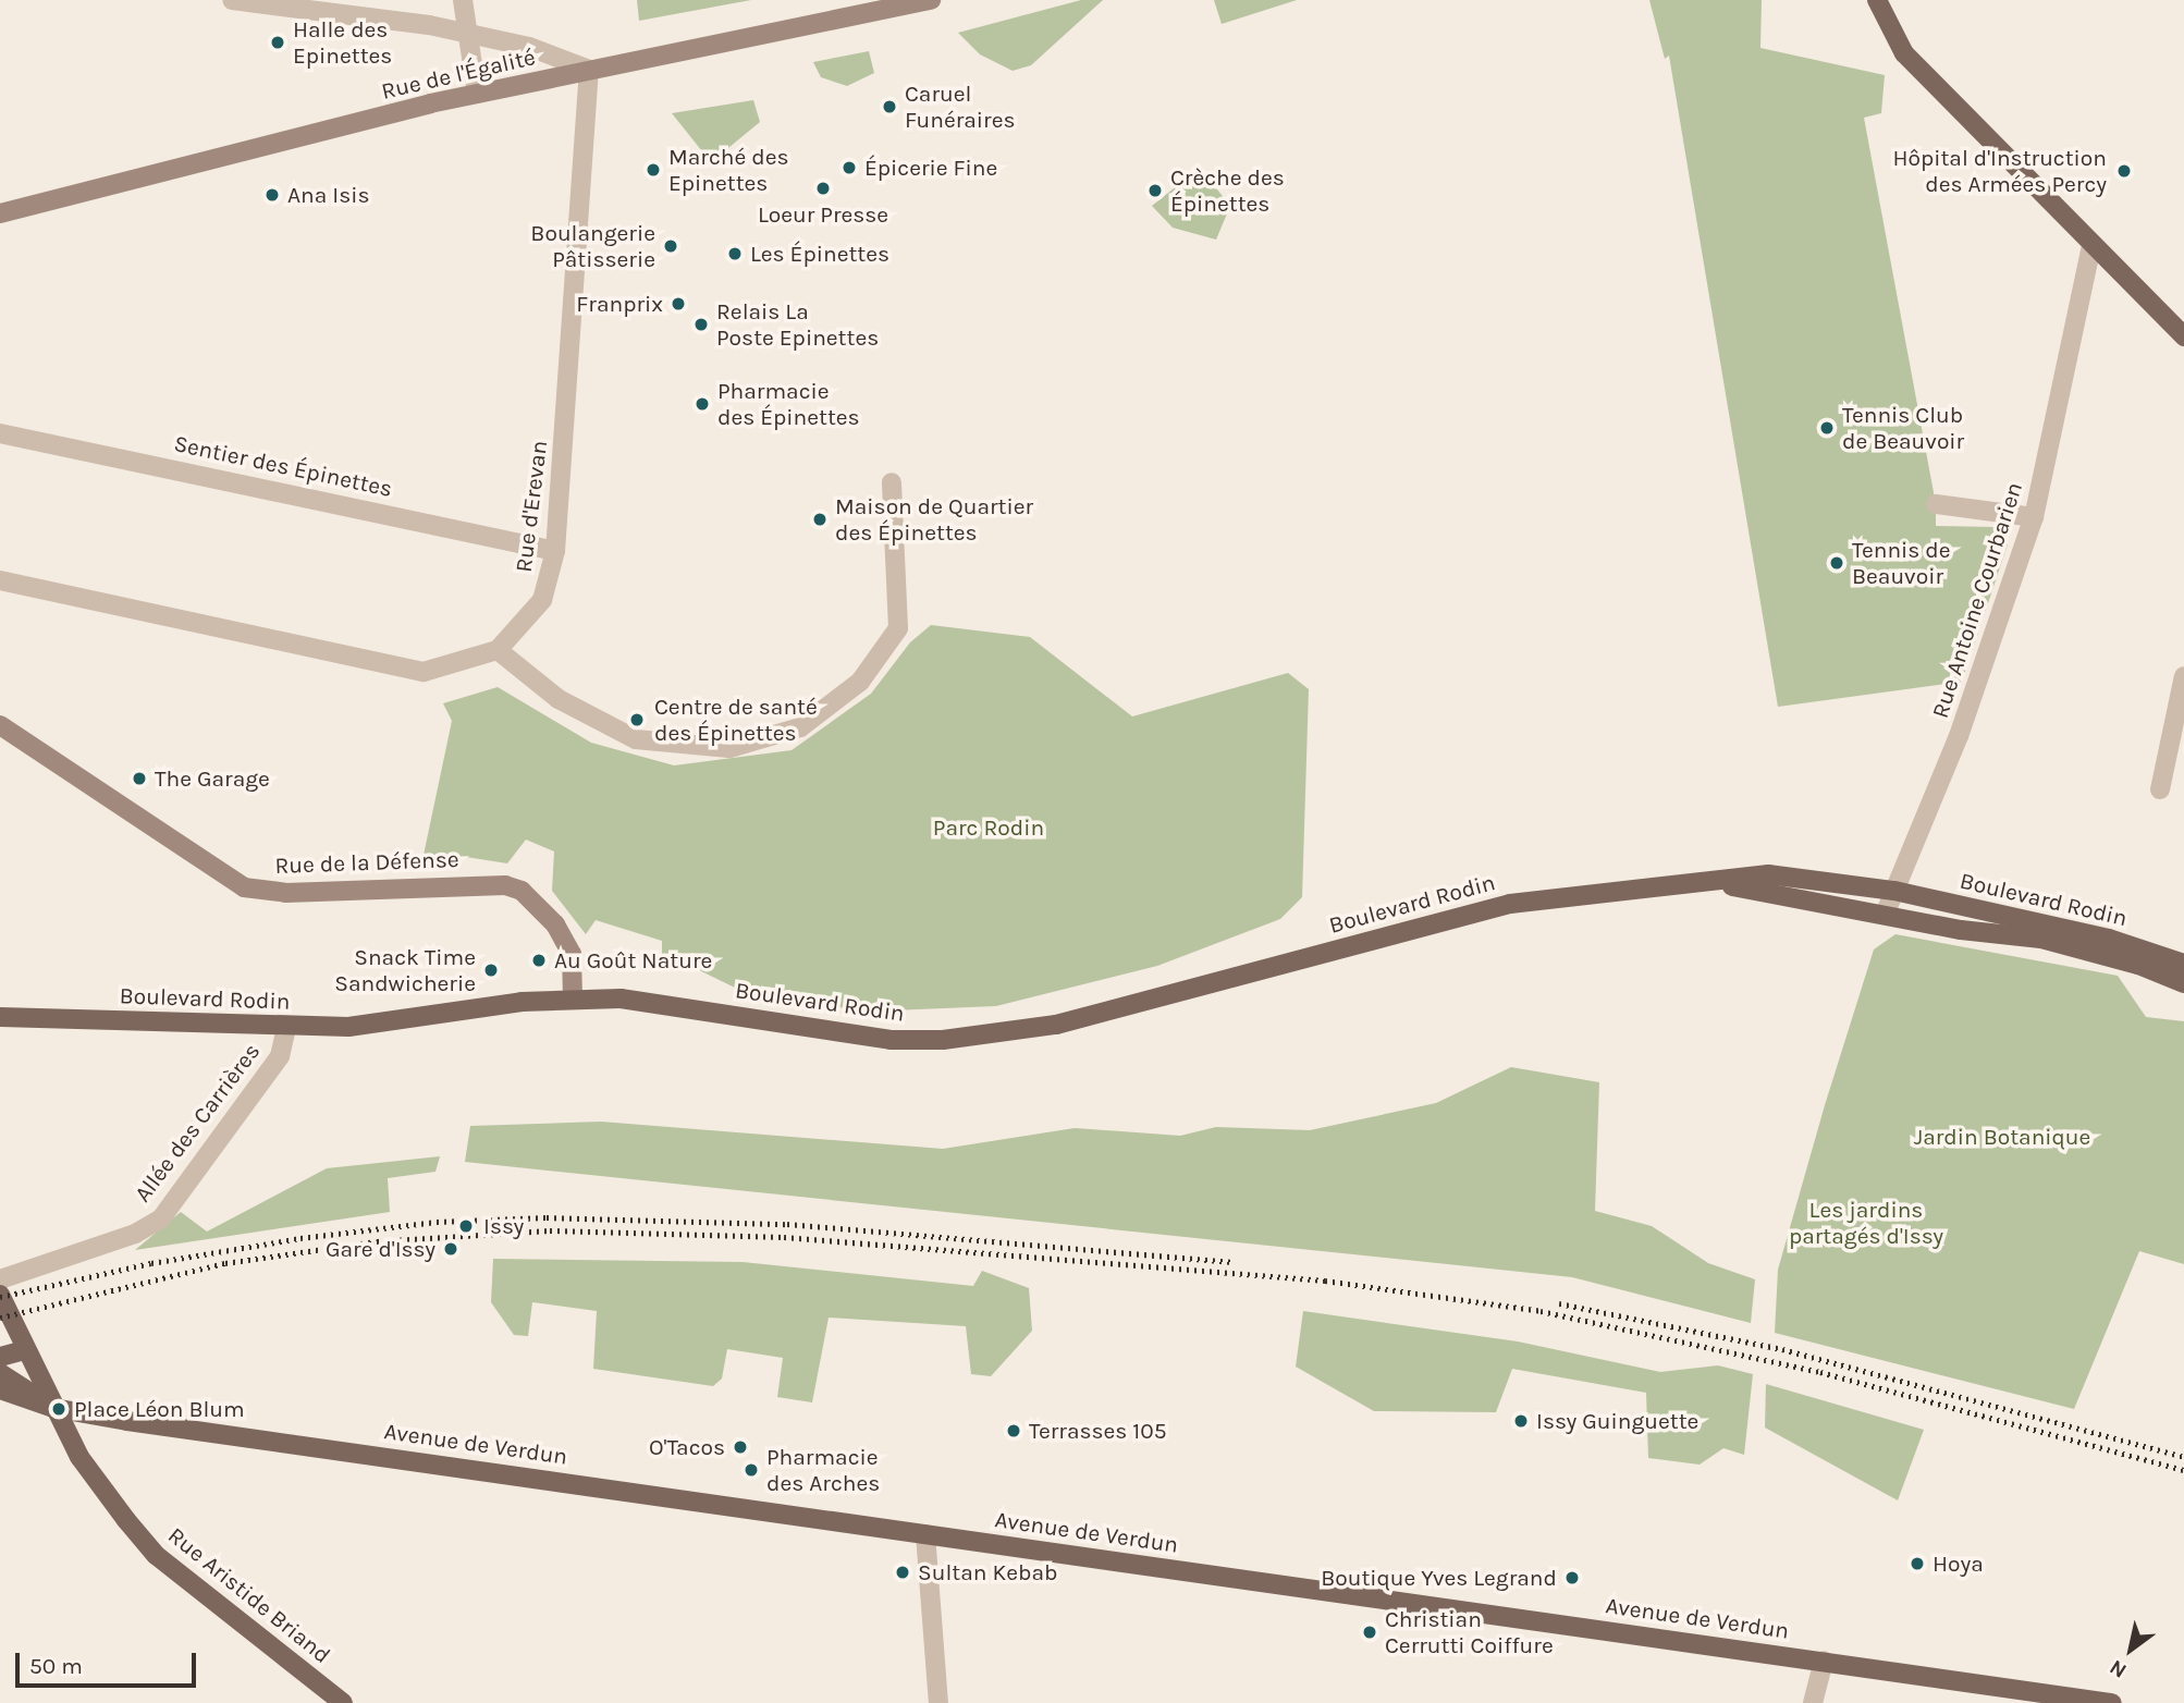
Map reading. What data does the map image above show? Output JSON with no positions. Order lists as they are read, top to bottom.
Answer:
{
  "streets": {
    "main road": [
      "Rue de l'Égalité",
      "Rue de la Défense",
      "Boulevard Rodin",
      "Avenue de Verdun",
      "Rue Aristide Briand"
    ],
    "street": [
      "Sentier des Épinettes",
      "Rue d'Erevan",
      "Rue Antoine Courbarien",
      "Allée des Carrières"
    ]
  },
  "crossings": [
    ["Rue de l'Égalité", "Rue d'Erevan"],
    ["Sentier des Épinettes", "Rue d'Erevan"],
    ["Rue Antoine Courbarien", "Boulevard Rodin"],
    ["Rue de la Défense", "Boulevard Rodin"],
    ["Boulevard Rodin", "Allée des Carrières"],
    ["Avenue de Verdun", "Rue Aristide Briand"]
  ],
  "parks": ["Parc Rodin", "Jardin Botanique", "Les jardins partagés d'Issy"],
  "places": [
    "Halle des Epinettes",
    "Caruel Funéraires",
    "Épicerie Fine",
    "Marché des Epinettes",
    "Hôpital d'Instruction des Armées Percy",
    "Loeur Presse",
    "Crèche des Épinettes",
    "Ana Isis",
    "Boulangerie Pâtisserie",
    "Les Épinettes",
    "Franprix",
    "Relais La Poste Epinettes",
    "Pharmacie des Épinettes",
    "Tennis Club de Beauvoir",
    "Maison de Quartier des Épinettes",
    "Tennis de Beauvoir",
    "Centre de santé des Épinettes",
    "The Garage",
    "Au Goût Nature",
    "Snack Time Sandwicherie",
    "Issy",
    "Gare d'Issy",
    "Place Léon Blum",
    "Issy Guinguette",
    "Terrasses 105",
    "O'Tacos",
    "Pharmacie des Arches",
    "Hoya",
    "Sultan Kebab",
    "Boutique Yves Legrand",
    "Christian Cerrutti Coiffure"
  ],
  "scale_bar": "50 m",
  "north": "bottom left"
}
